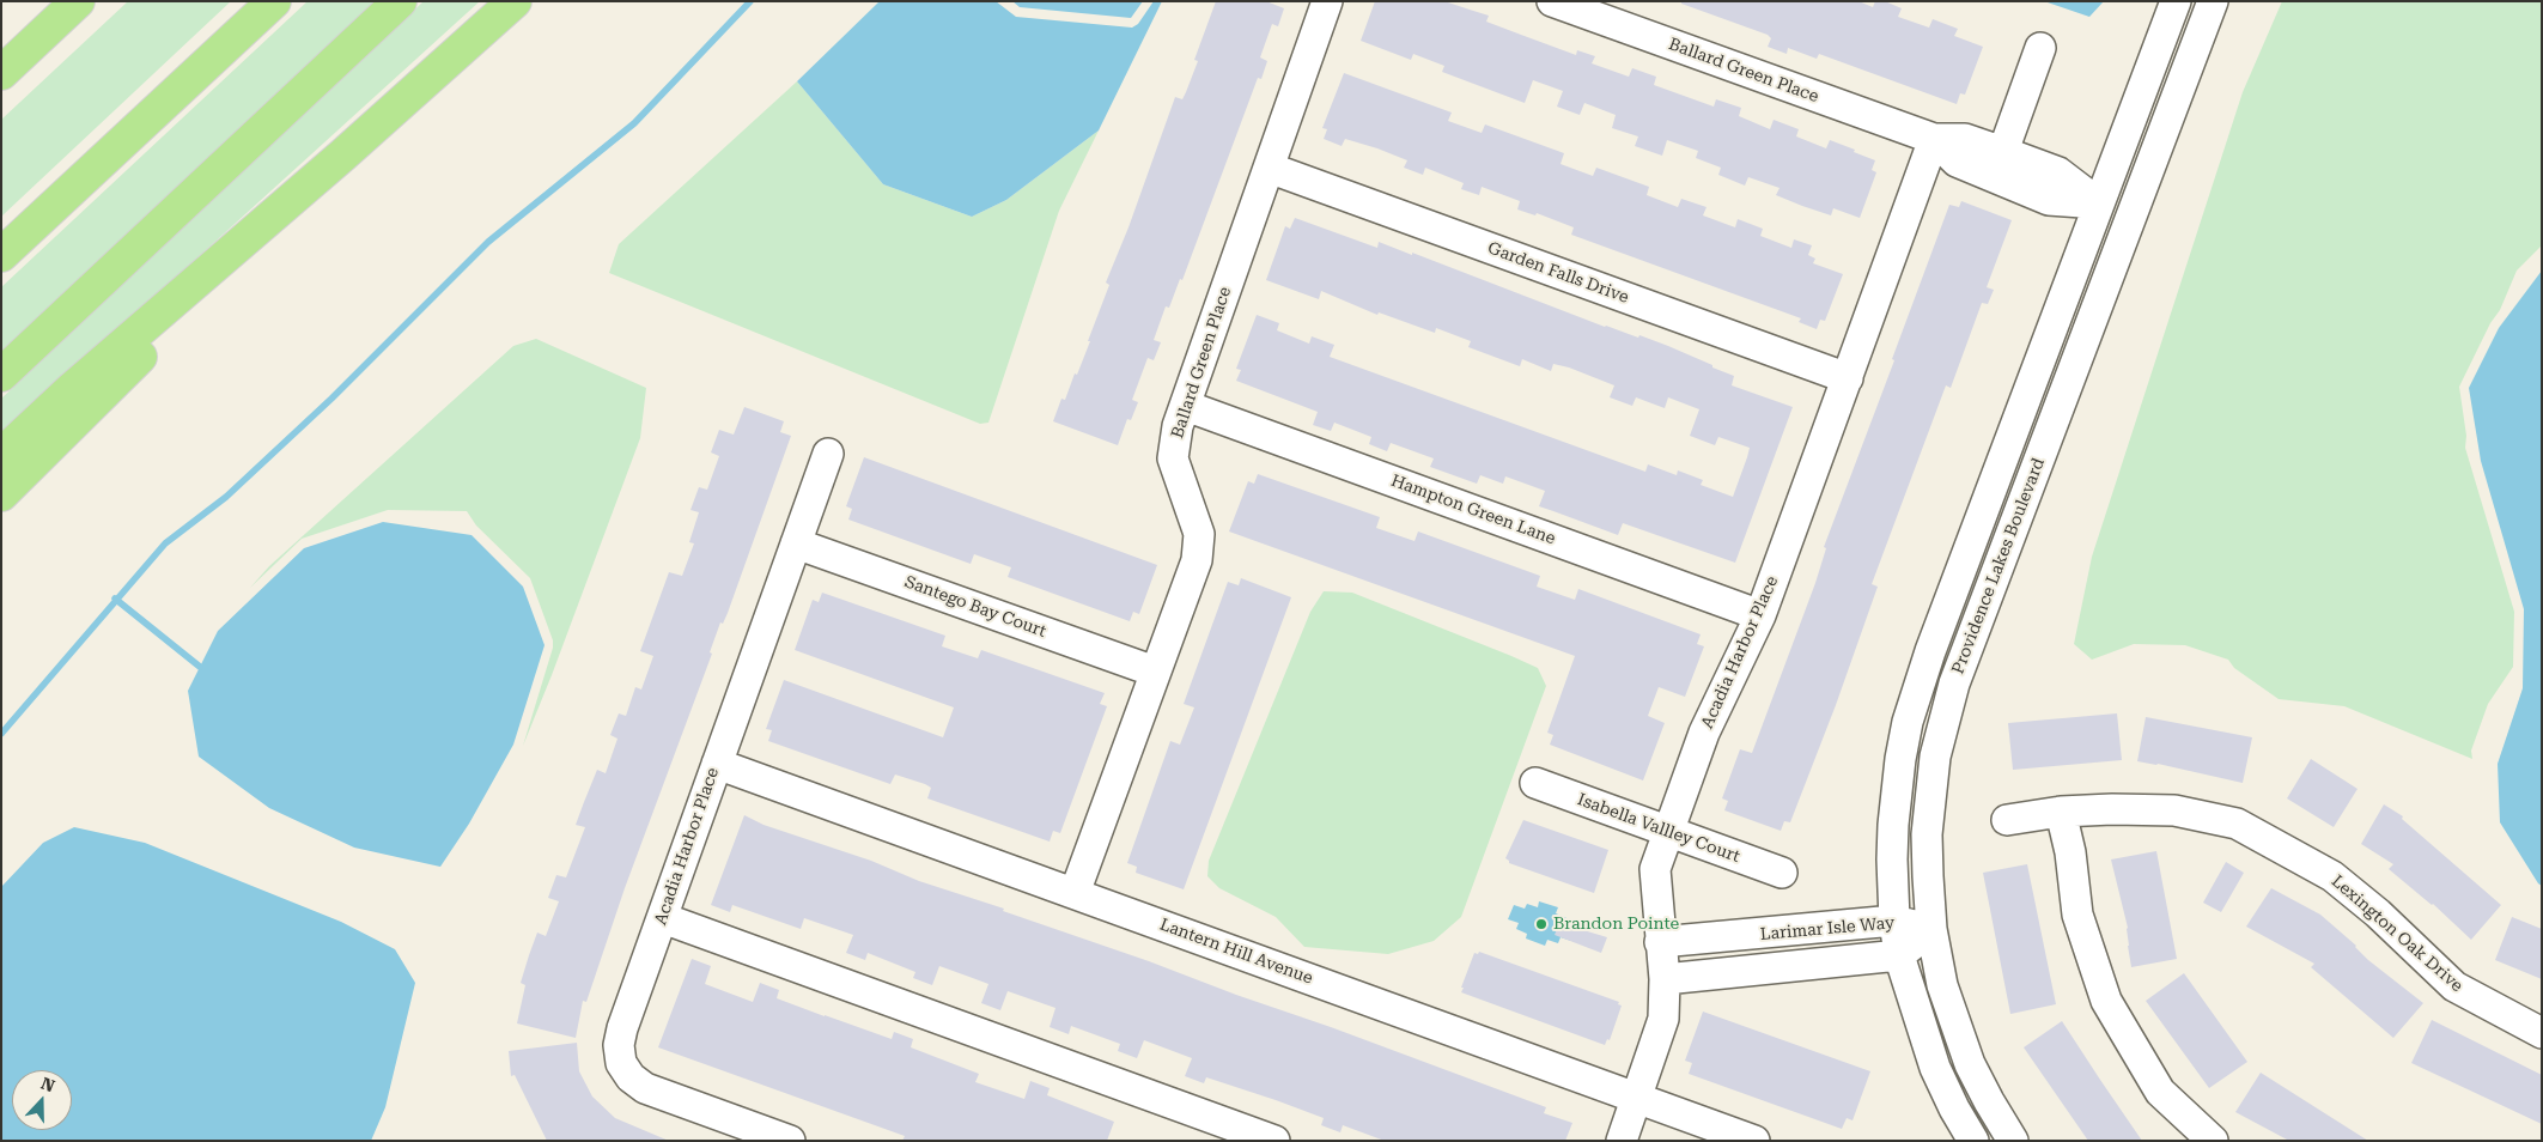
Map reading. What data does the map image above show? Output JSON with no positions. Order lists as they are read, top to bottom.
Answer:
{
  "streets": {
    "street": [
      "Ballard Green Place",
      "Garden Falls Drive",
      "Hampton Green Lane",
      "Providence Lakes Boulevard",
      "Santego Bay Court",
      "Acadia Harbor Place",
      "Isabella Vallley Court",
      "Larimar Isle Way",
      "Lexington Oak Drive",
      "Lantern Hill Avenue"
    ]
  },
  "crossings": [
    ["Ballard Green Place", "Garden Falls Drive"],
    ["Ballard Green Place", "Hampton Green Lane"],
    ["Ballard Green Place", "Santego Bay Court"],
    ["Ballard Green Place", "Acadia Harbor Place"],
    ["Ballard Green Place", "Lantern Hill Avenue"],
    ["Garden Falls Drive", "Acadia Harbor Place"],
    ["Hampton Green Lane", "Acadia Harbor Place"],
    ["Providence Lakes Boulevard", "Larimar Isle Way"],
    ["Santego Bay Court", "Acadia Harbor Place"],
    ["Acadia Harbor Place", "Isabella Vallley Court"],
    ["Acadia Harbor Place", "Larimar Isle Way"],
    ["Acadia Harbor Place", "Lantern Hill Avenue"]
  ],
  "places": ["Brandon Pointe"],
  "north": "top"
}
